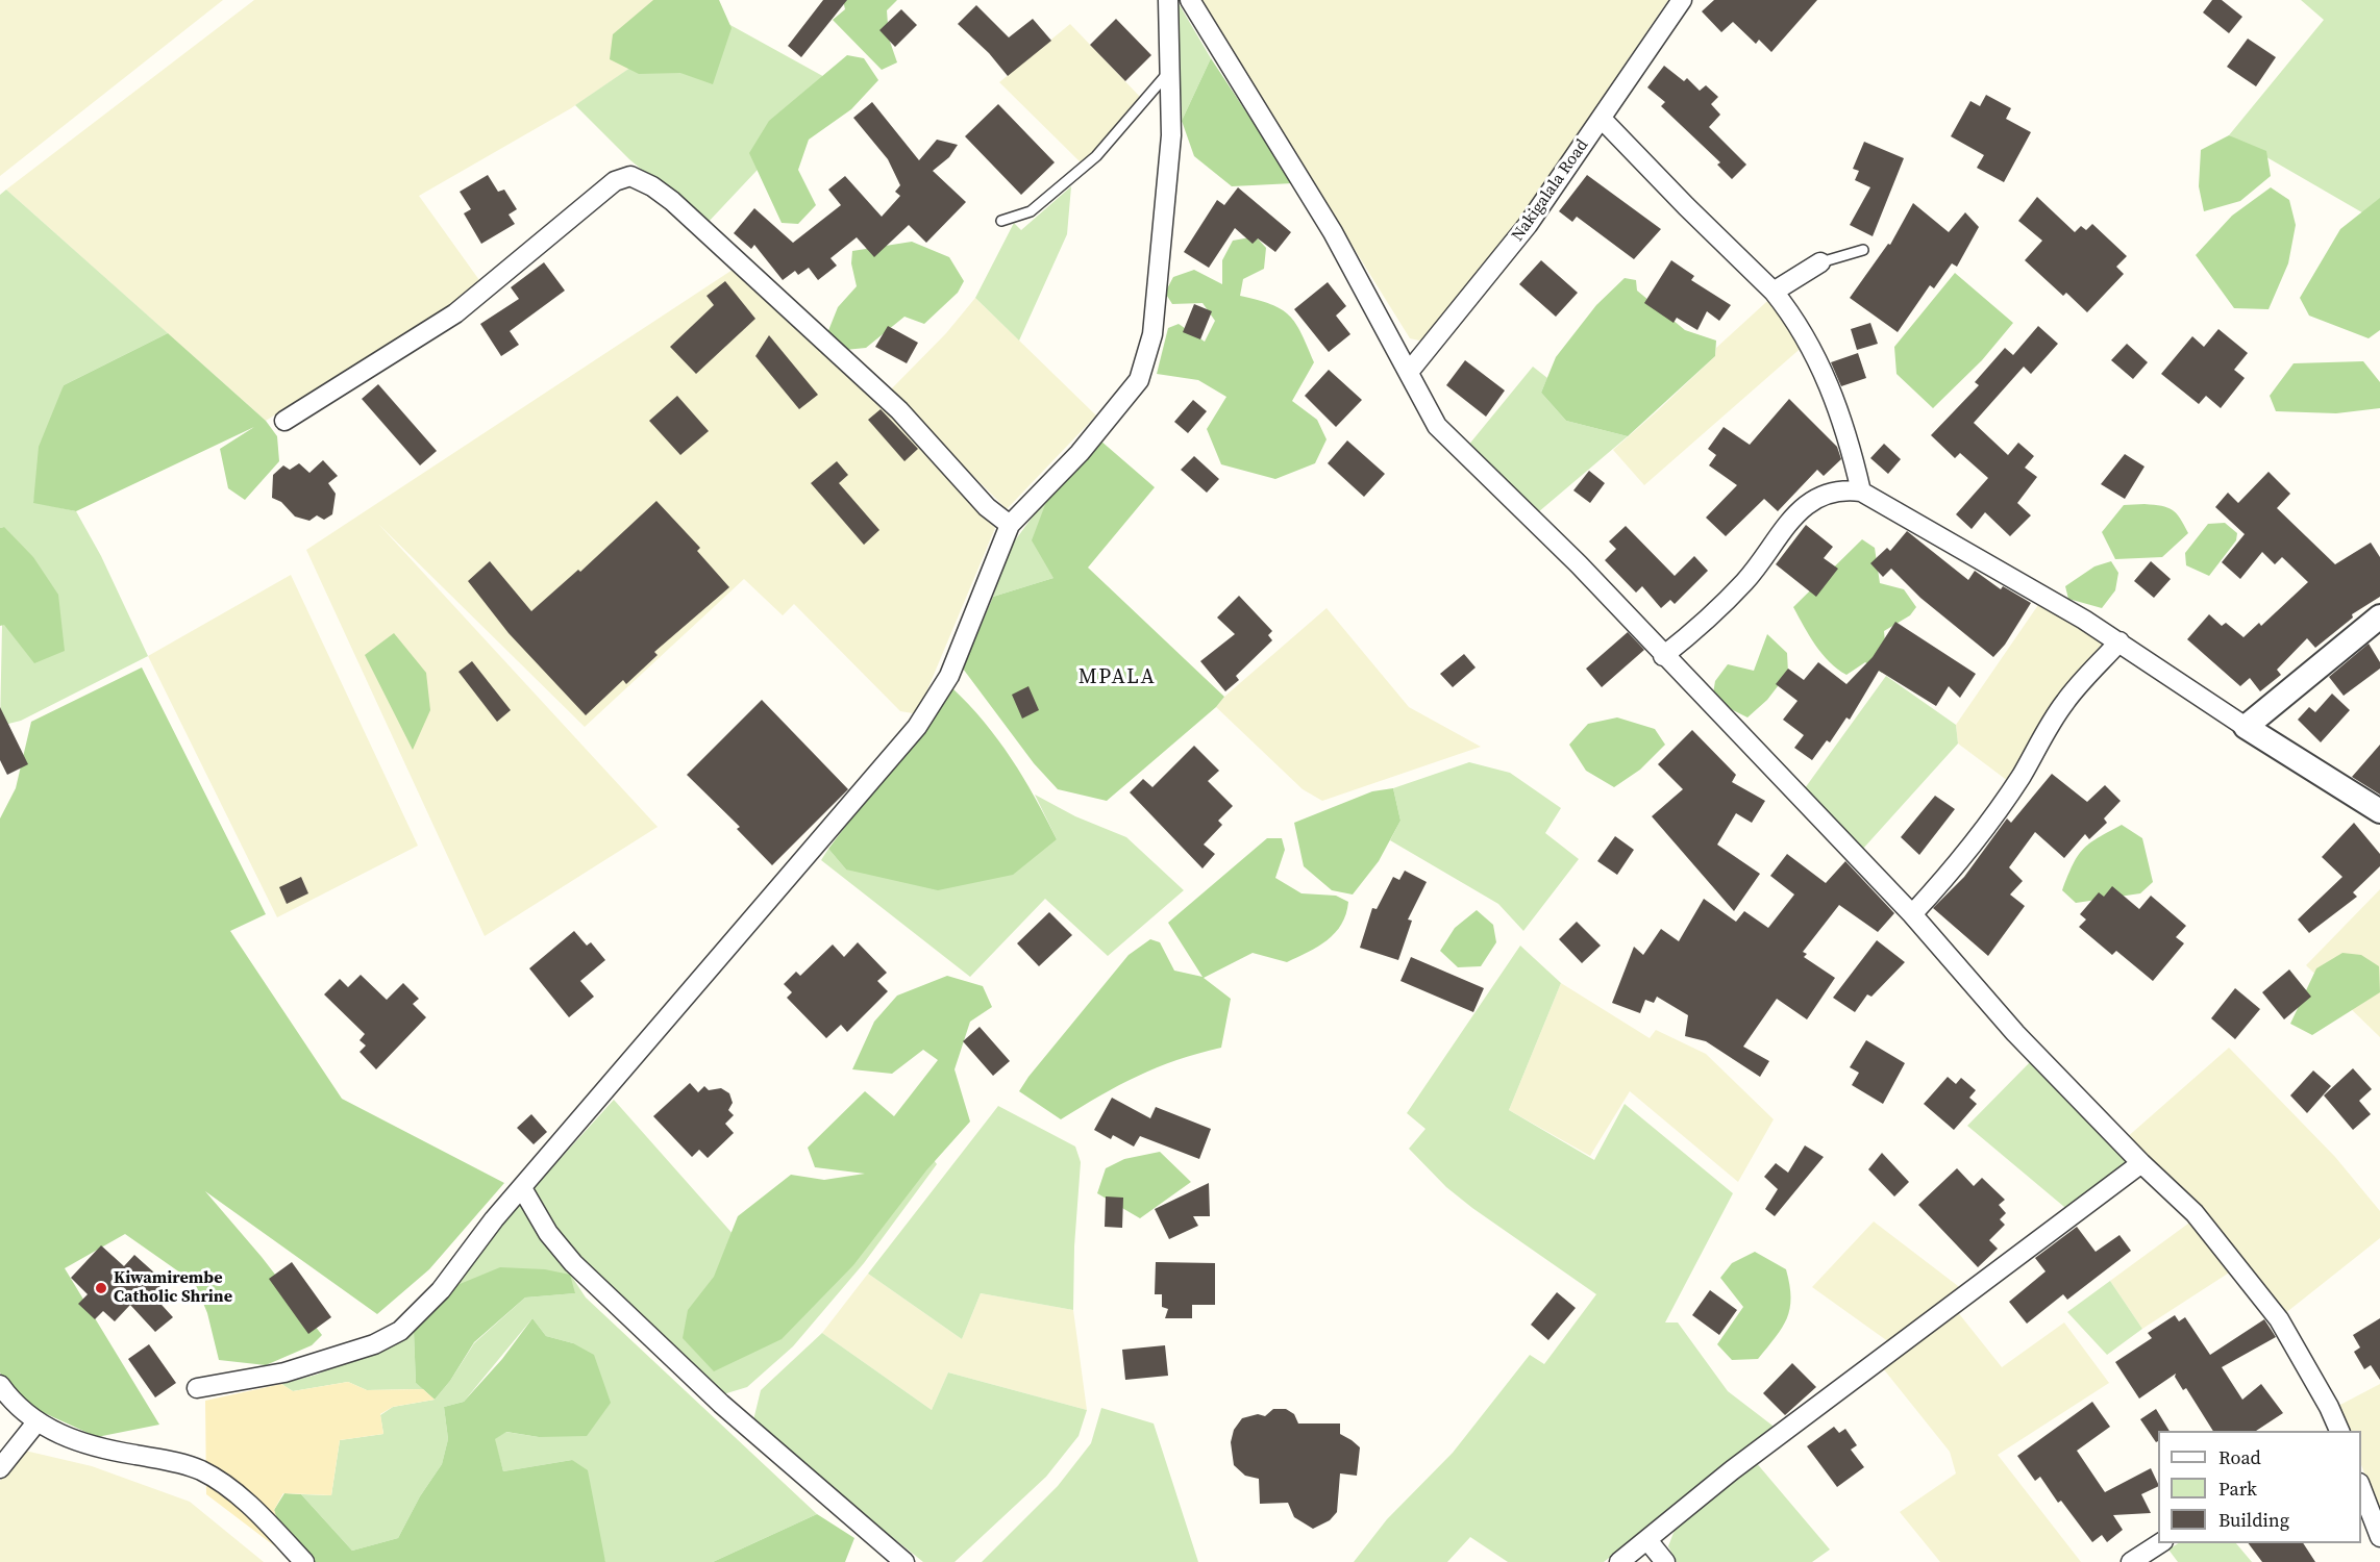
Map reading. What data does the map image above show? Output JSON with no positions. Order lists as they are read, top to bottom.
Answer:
{
  "streets": {
    "street": ["Nakigalala Road"]
  },
  "districts": ["MPALA"],
  "places": ["Kiwamirembe Catholic Shrine"],
  "legend": ["Road", "Park", "Building"]
}
